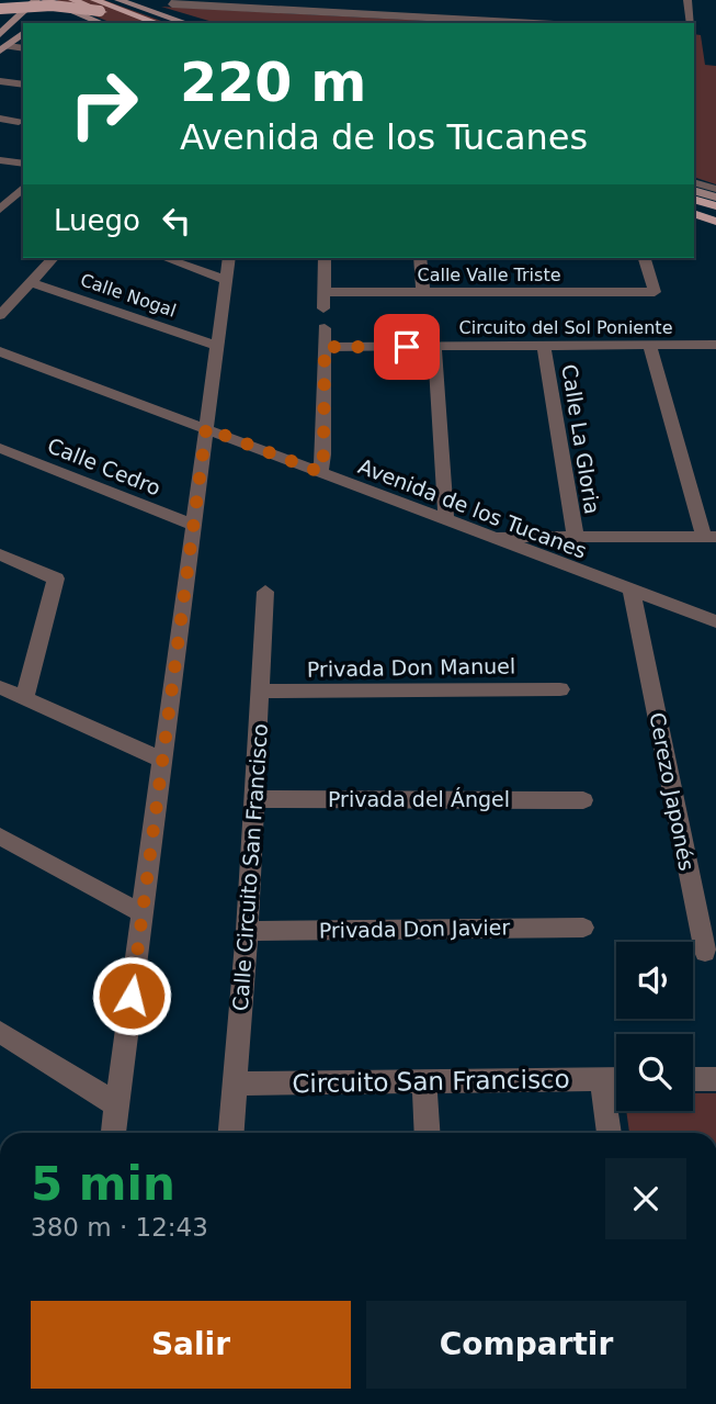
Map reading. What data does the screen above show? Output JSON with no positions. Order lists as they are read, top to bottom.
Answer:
{
  "streets": {
    "street": [
      "Calle Valle Triste",
      "Calle Nogal",
      "Circuito del Sol Poniente",
      "Calle La Gloria",
      "Calle Cedro",
      "Avenida de los Tucanes",
      "Privada Don Manuel",
      "Cerezo Japonés",
      "Privada del Ángel",
      "Calle Circuito San Francisco",
      "Privada Don Javier",
      "Circuito San Francisco"
    ]
  },
  "crossings": [
    ["Circuito del Sol Poniente", "Calle La Gloria"],
    ["Avenida de los Tucanes", "Cerezo Japonés"],
    ["Privada Don Manuel", "Calle Circuito San Francisco"],
    ["Privada del Ángel", "Calle Circuito San Francisco"],
    ["Calle Circuito San Francisco", "Privada Don Javier"],
    ["Calle Circuito San Francisco", "Circuito San Francisco"]
  ],
  "page": {
    "turn": ["220 m", "Avenida de los Tucanes"],
    "then": "Luego",
    "heading": ["5 min", "380 m · 12:43"],
    "buttons": ["Salir", "Compartir"]
  }
}
